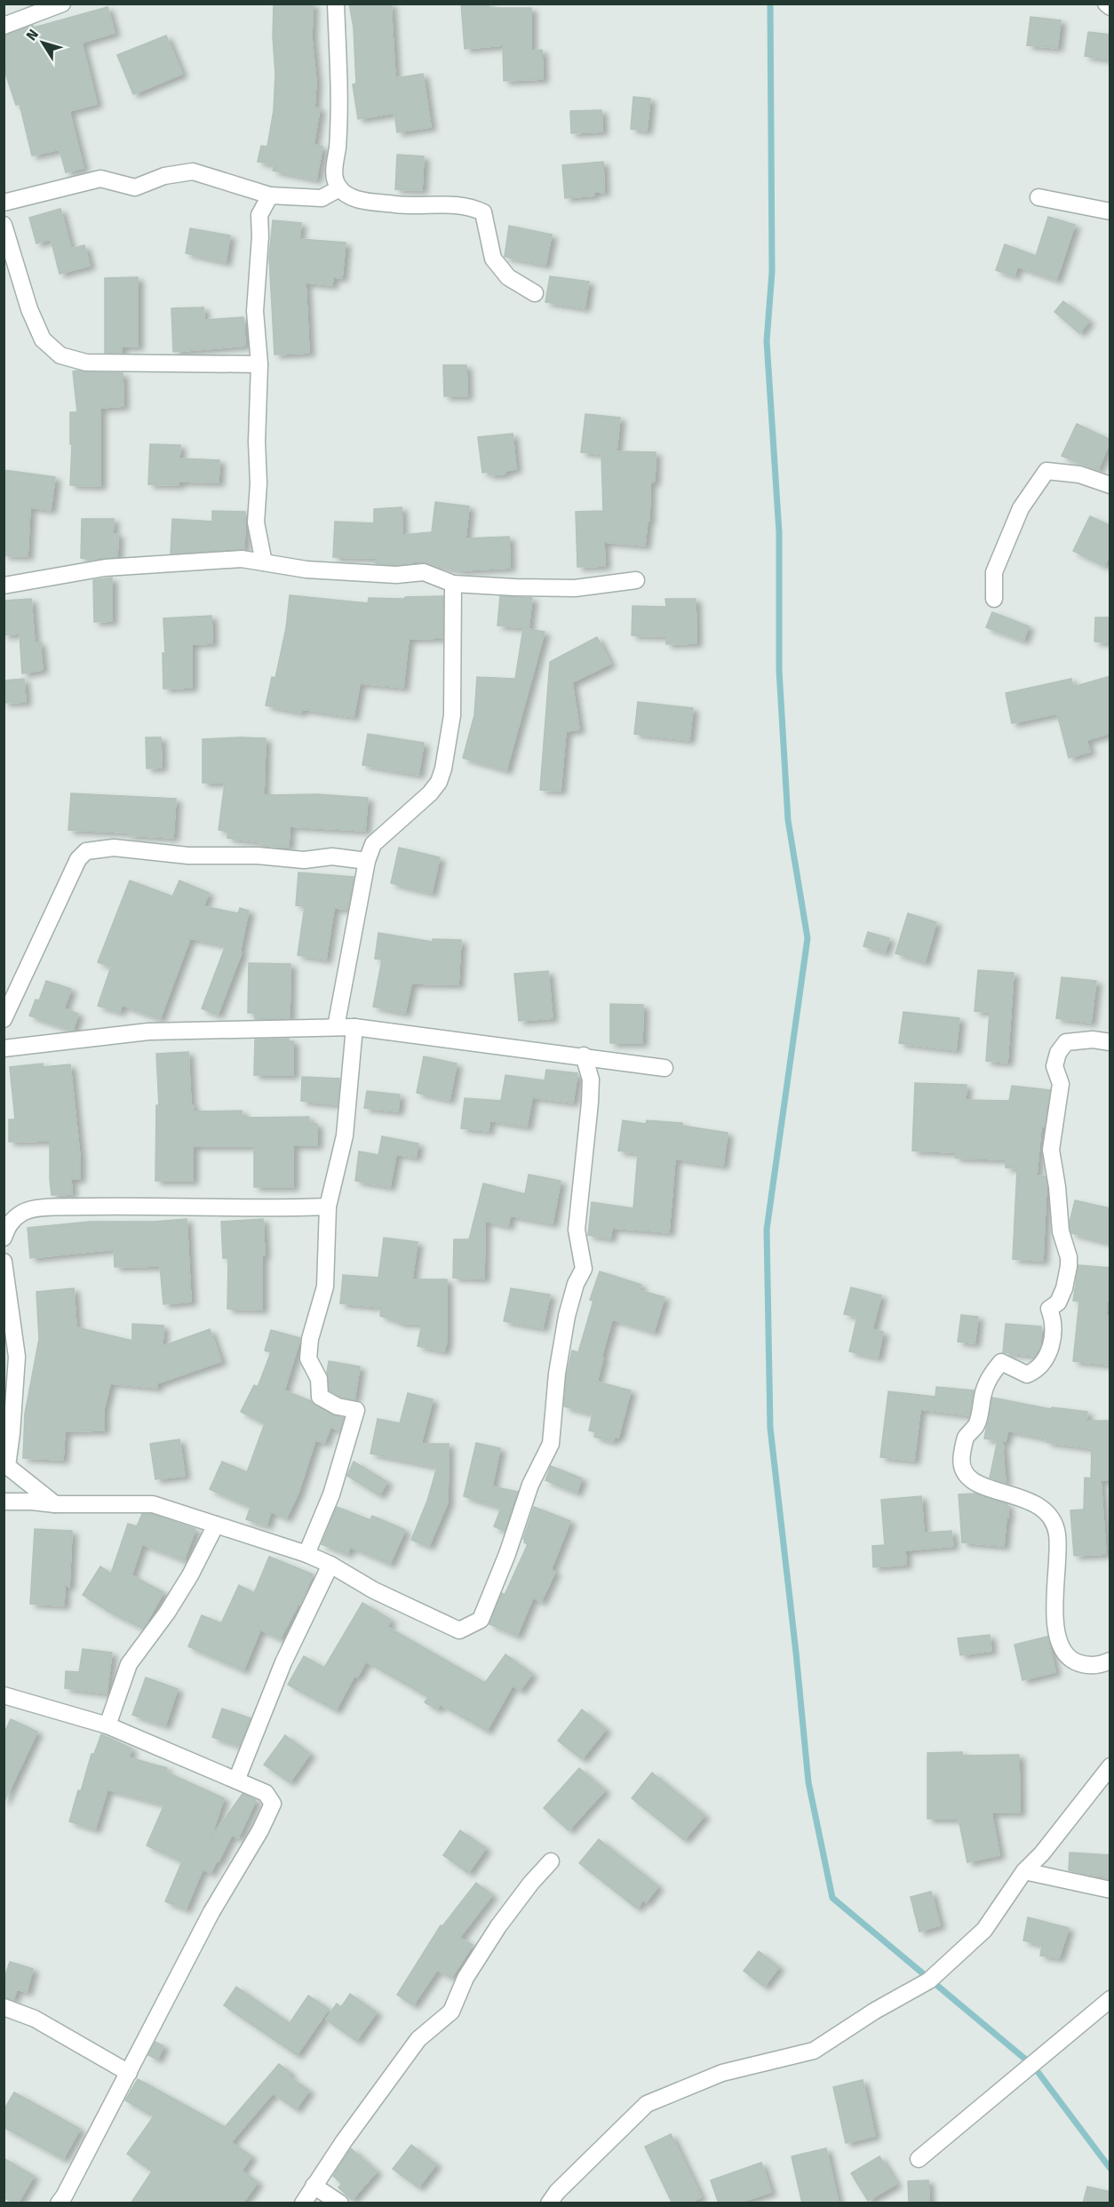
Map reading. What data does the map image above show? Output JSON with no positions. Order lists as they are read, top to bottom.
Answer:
{
  "north": "top left"
}
